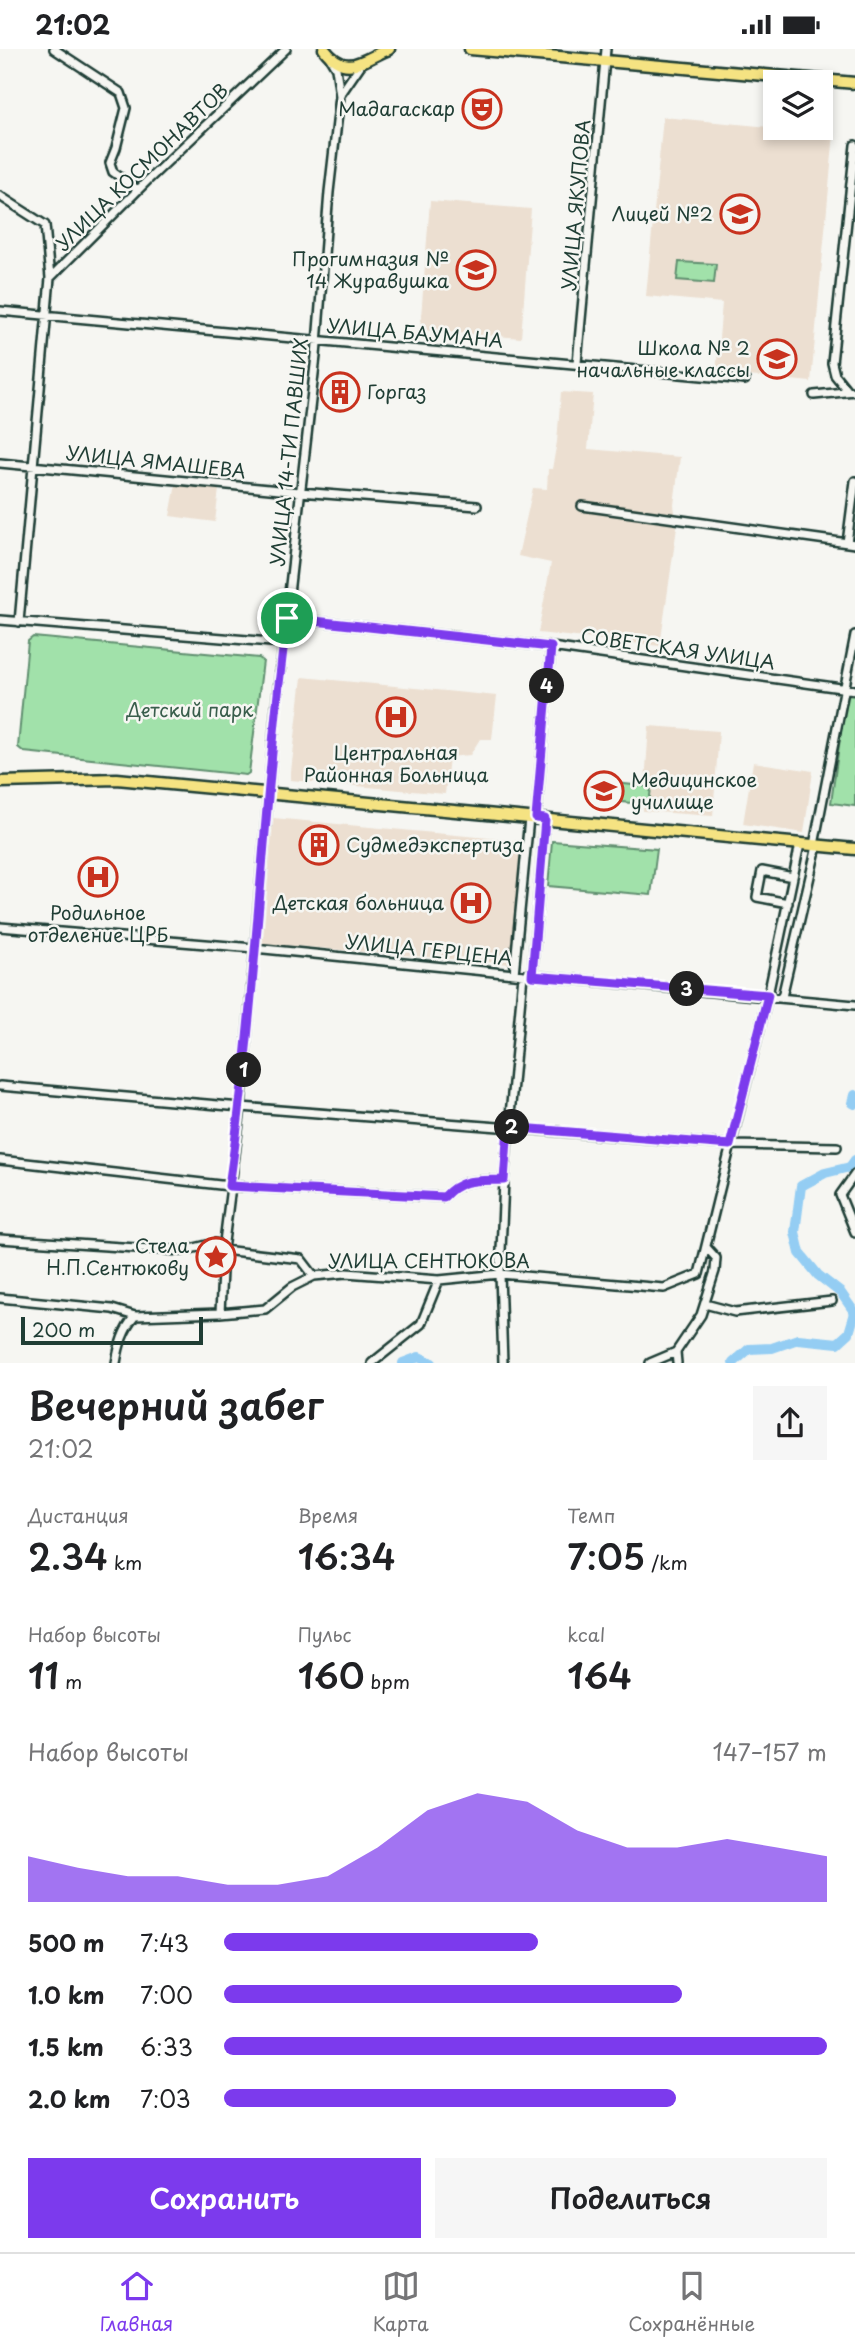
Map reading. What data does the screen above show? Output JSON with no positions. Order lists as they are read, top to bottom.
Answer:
{
  "streets": {
    "street": [
      "УЛИЦА КОСМОНАВТОВ",
      "УЛИЦА ЯКУПОВА",
      "УЛИЦА БАУМАНА",
      "УЛИЦА 14-ТИ ПАВШИХ",
      "УЛИЦА ЯМАШЕВА",
      "СОВЕТСКАЯ УЛИЦА",
      "УЛИЦА ГЕРЦЕНА",
      "УЛИЦА СЕНТЮКОВА"
    ]
  },
  "crossings": [
    ["УЛИЦА ЯКУПОВА", "УЛИЦА БАУМАНА"],
    ["УЛИЦА БАУМАНА", "УЛИЦА 14-ТИ ПАВШИХ"],
    ["УЛИЦА 14-ТИ ПАВШИХ", "УЛИЦА ЯМАШЕВА"],
    ["УЛИЦА 14-ТИ ПАВШИХ", "СОВЕТСКАЯ УЛИЦА"],
    ["УЛИЦА 14-ТИ ПАВШИХ", "УЛИЦА ГЕРЦЕНА"],
    ["УЛИЦА 14-ТИ ПАВШИХ", "УЛИЦА СЕНТЮКОВА"]
  ],
  "parks": ["Детский парк"],
  "places": {
    "theatre": ["Мадагаскар"],
    "school or university": [
      "Лицей №2",
      "Прогимназия № 14 Журавушка",
      "Школа № 2 начальные классы",
      "Медицинское училище"
    ],
    "building": ["Горгаз", "Судмедэкспертиза"],
    "hospital": ["Центральная Районная Больница", "Родильное отделение ЦРБ", "Детская больница"],
    "place": ["Стела Н.П.Сентюкову"]
  },
  "scale_bar": "200 m",
  "page": {
    "status": "21:02",
    "pins": [
      "4",
      "3",
      "1",
      "2"
    ],
    "scale": "200 m",
    "heading": ["Вечерний забег", "21:02"],
    "stats": [
      ["Дистанция", "2.34 km"],
      ["Время", "16:34"],
      ["Темп", "7:05 /km"],
      ["Набор высоты", "11 m"],
      ["Пульс", "160 bpm"],
      ["kcal", "164"]
    ],
    "chart": ["Набор высоты", "147–157 m"],
    "list": [
      {
        "name": "500 m",
        "note": "7:43"
      },
      {
        "name": "1.0 km",
        "note": "7:00"
      },
      {
        "name": "1.5 km",
        "note": "6:33"
      },
      {
        "name": "2.0 km",
        "note": "7:03"
      }
    ],
    "buttons": ["Сохранить", "Поделиться"],
    "tabs": ["Главная", "Карта", "Сохранённые"]
  }
}
